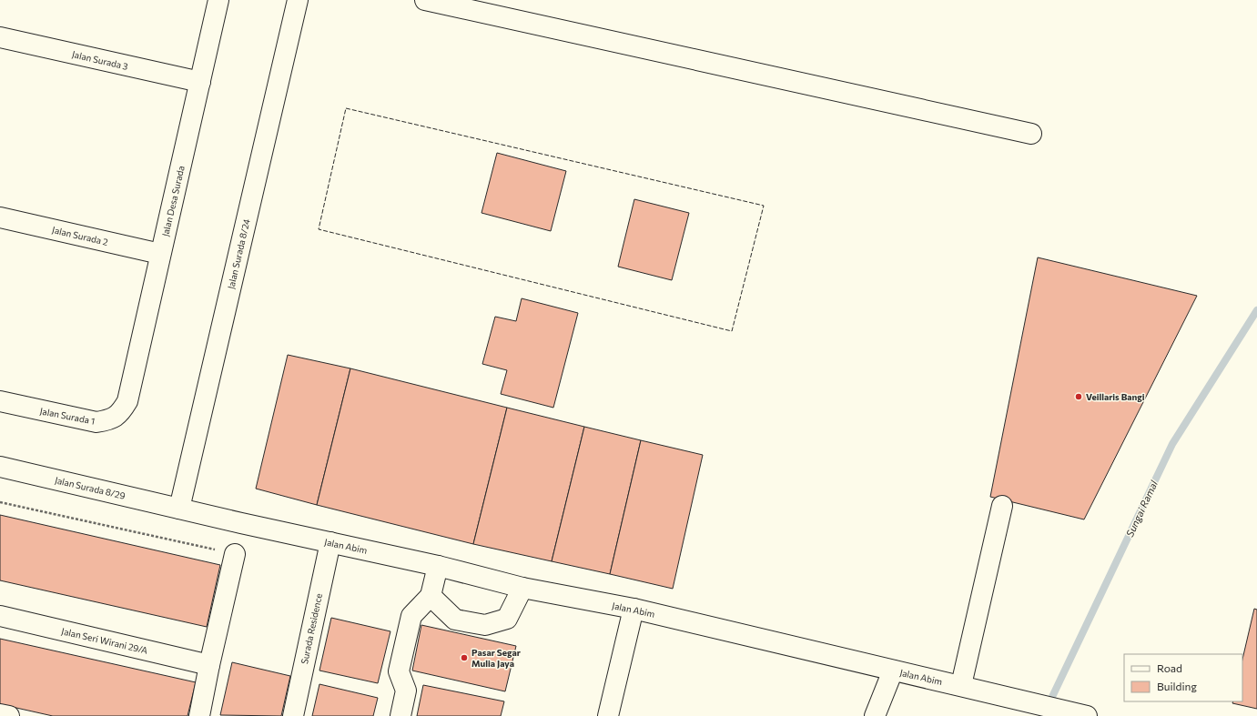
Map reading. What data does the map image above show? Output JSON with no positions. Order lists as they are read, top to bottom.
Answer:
{
  "streets": {
    "street": [
      "Jalan Surada 3",
      "Jalan Desa Surada",
      "Jalan Surada 2",
      "Jalan Surada 8/24",
      "Jalan Surada 1",
      "Jalan Surada 8/29",
      "Jalan Abim",
      "Surada Residence",
      "Jalan Seri Wirani 29/A"
    ]
  },
  "crossings": [
    ["Jalan Surada 3", "Jalan Desa Surada"],
    ["Jalan Desa Surada", "Jalan Surada 2"],
    ["Jalan Desa Surada", "Jalan Surada 1"],
    ["Jalan Surada 8/24", "Jalan Surada 8/29"],
    ["Jalan Surada 8/24", "Jalan Abim"],
    ["Jalan Surada 8/29", "Jalan Abim"],
    ["Jalan Abim", "Surada Residence"]
  ],
  "water": ["Sungai Ramal"],
  "places": ["Veillaris Bangi", "Pasar Segar Mulia Jaya"],
  "legend": ["Road", "Building"]
}
